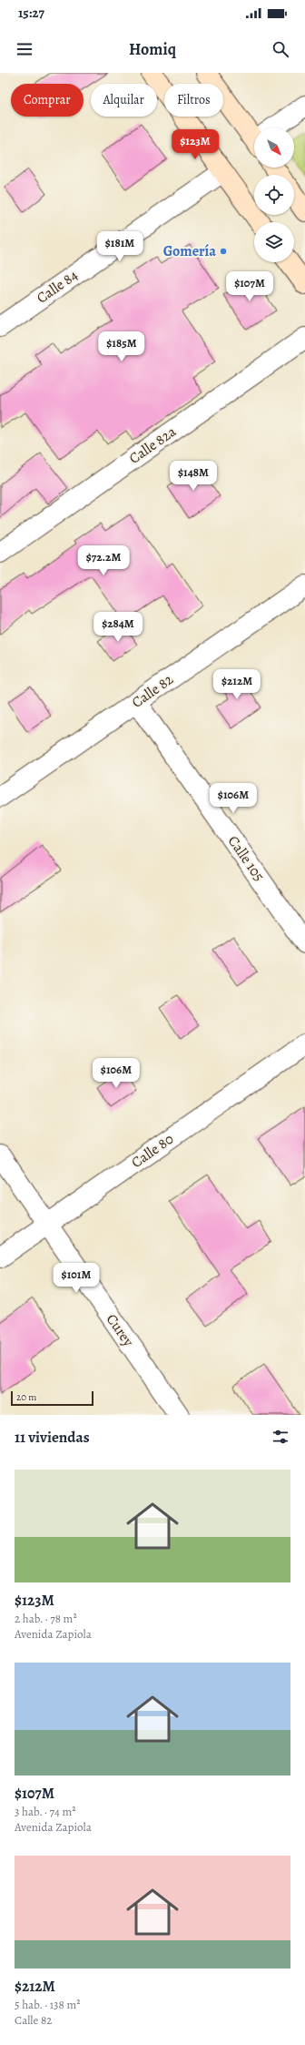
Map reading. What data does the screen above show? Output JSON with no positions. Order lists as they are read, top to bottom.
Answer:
{
  "streets": {
    "street": [
      "Calle 84",
      "Calle 82a",
      "Calle 82",
      "Calle 105",
      "Calle 80",
      "Curey"
    ]
  },
  "crossings": [
    ["Calle 82", "Calle 105"],
    ["Calle 80", "Curey"]
  ],
  "places": ["Gomería"],
  "scale_bar": "20 m",
  "north": "bottom right",
  "page": {
    "status": "15:27",
    "header": "Homiq",
    "chip": ["Comprar", "Alquilar", "Filtros"],
    "price": [
      "$123M",
      "$181M",
      "$107M",
      "$185M",
      "$148M",
      "$72.2M",
      "$284M",
      "$212M",
      "$106M",
      "$106M",
      "$101M"
    ],
    "scale": "20 m",
    "heading": "11 viviendas",
    "list": [
      {
        "name": "$123M",
        "note": "2 hab. · 78 m² · Avenida Zapiola"
      },
      {
        "name": "$107M",
        "note": "3 hab. · 74 m² · Avenida Zapiola"
      },
      {
        "name": "$212M",
        "note": "5 hab. · 138 m² · Calle 82"
      }
    ]
  }
}
